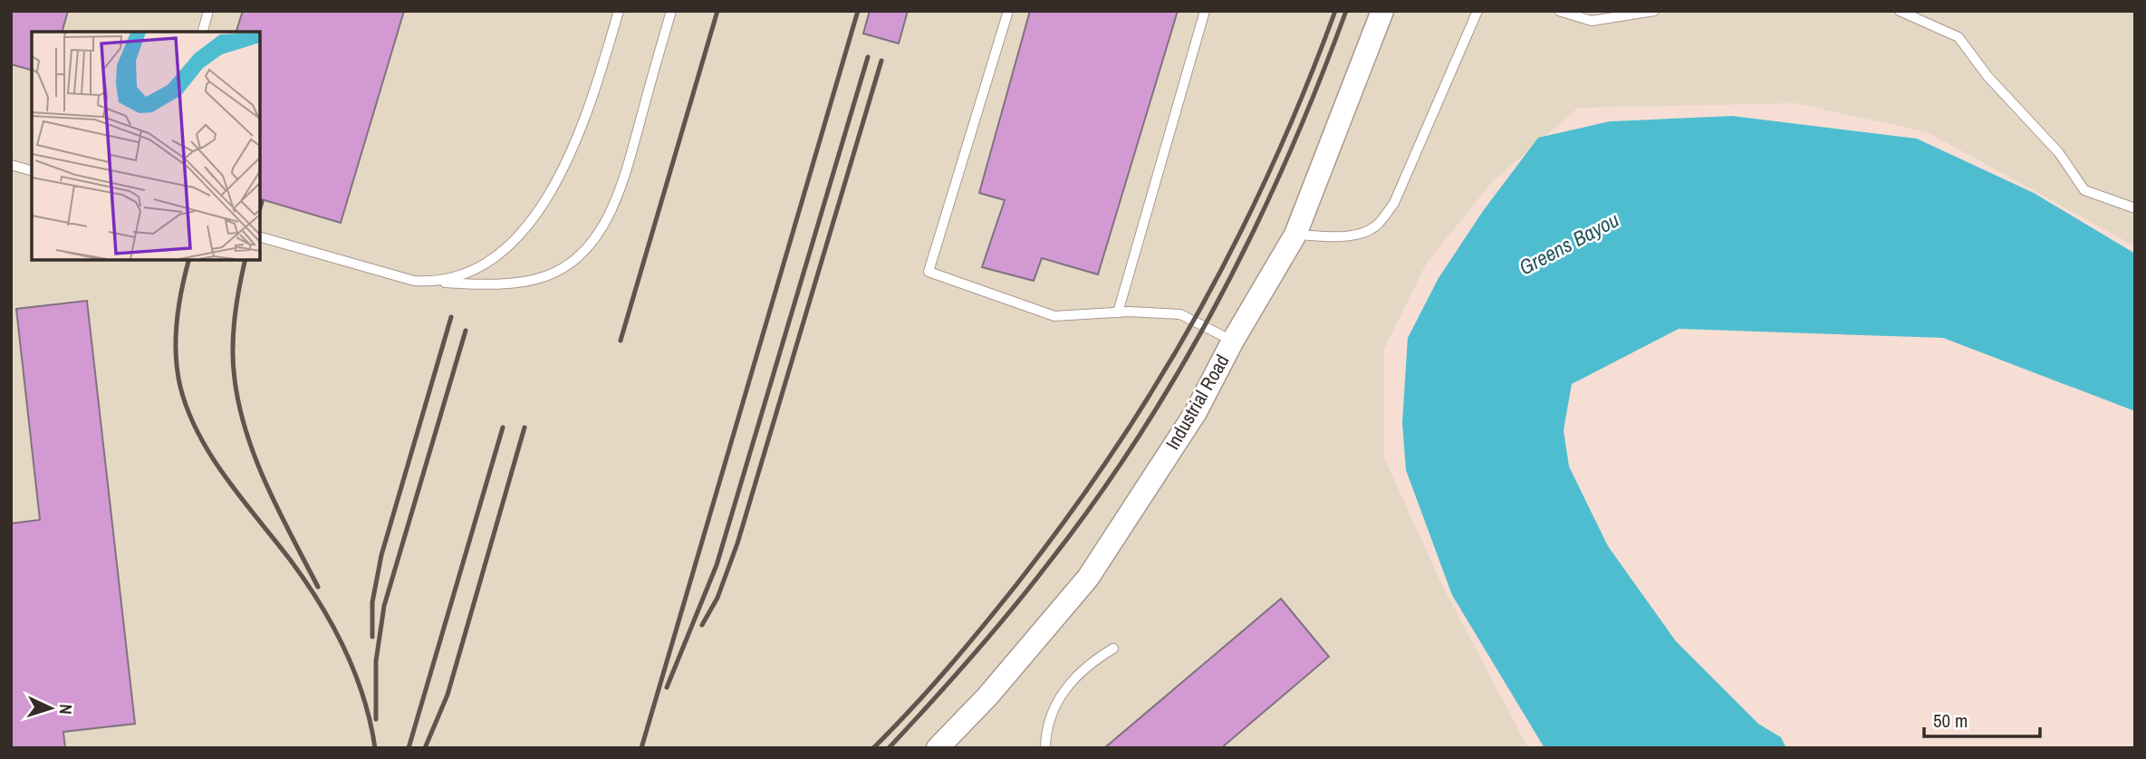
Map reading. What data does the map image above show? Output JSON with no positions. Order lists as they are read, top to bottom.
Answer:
{
  "streets": {
    "street": ["Industrial Road"]
  },
  "water": ["Greens Bayou"],
  "scale_bar": "50 m",
  "north": "right"
}
